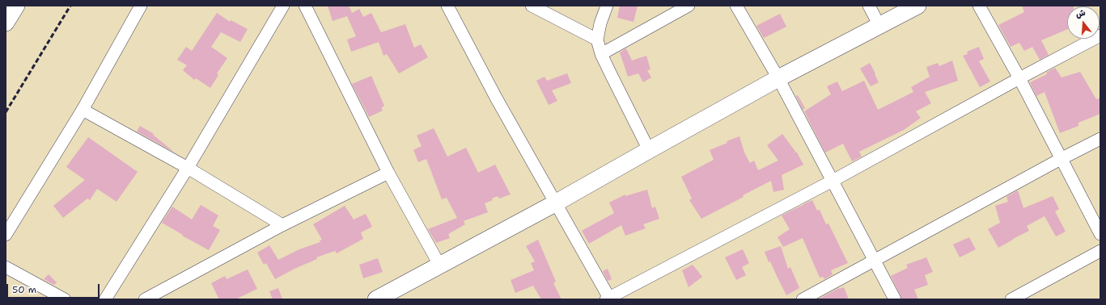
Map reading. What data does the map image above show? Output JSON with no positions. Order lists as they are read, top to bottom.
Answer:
{
  "scale_bar": "50 m",
  "north": "top"
}
